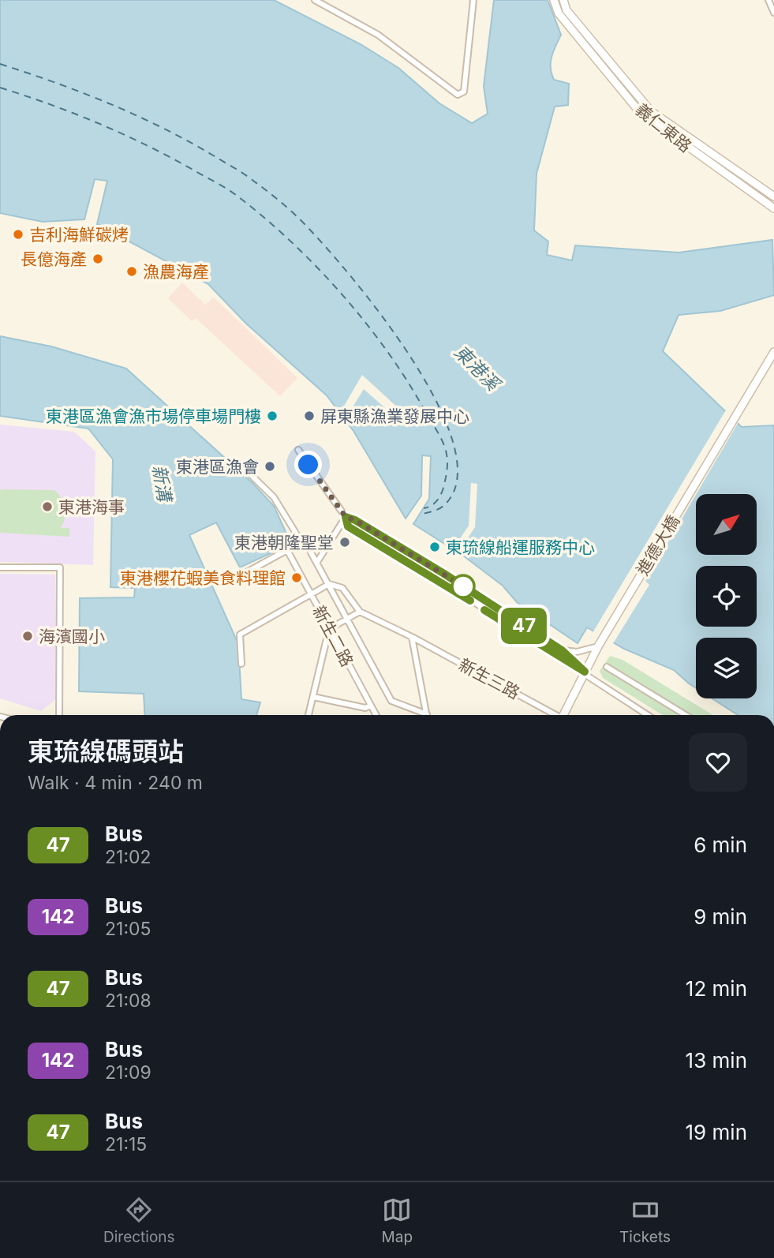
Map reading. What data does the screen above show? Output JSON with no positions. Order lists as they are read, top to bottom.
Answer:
{
  "streets": {
    "street": [
      "義仁東路",
      "進德大橋",
      "新生二路",
      "新生三路"
    ]
  },
  "water": ["東港溪", "新溝"],
  "places": [
    "吉利海鮮碳烤",
    "長億海產",
    "漁農海產",
    "東港區漁會漁市場停車場門樓",
    "屏東縣漁業發展中心",
    "東港區漁會",
    "東港海事",
    "東港朝隆聖堂",
    "東琉線船運服務中心",
    "東港櫻花蝦美食料理館",
    "海濱國小"
  ],
  "lines": ["bus line 47"],
  "north": "top right",
  "page": {
    "on_map": "47",
    "heading": ["東琉線碼頭站", "Walk · 4 min · 240 m"],
    "list": [
      {
        "mark": "47",
        "name": "Bus",
        "note": "21:02",
        "value": "6 min"
      },
      {
        "mark": "142",
        "name": "Bus",
        "note": "21:05",
        "value": "9 min"
      },
      {
        "mark": "47",
        "name": "Bus",
        "note": "21:08",
        "value": "12 min"
      },
      {
        "mark": "142",
        "name": "Bus",
        "note": "21:09",
        "value": "13 min"
      },
      {
        "mark": "47",
        "name": "Bus",
        "note": "21:15",
        "value": "19 min"
      }
    ],
    "tabs": ["Directions", "Map", "Tickets"]
  }
}
